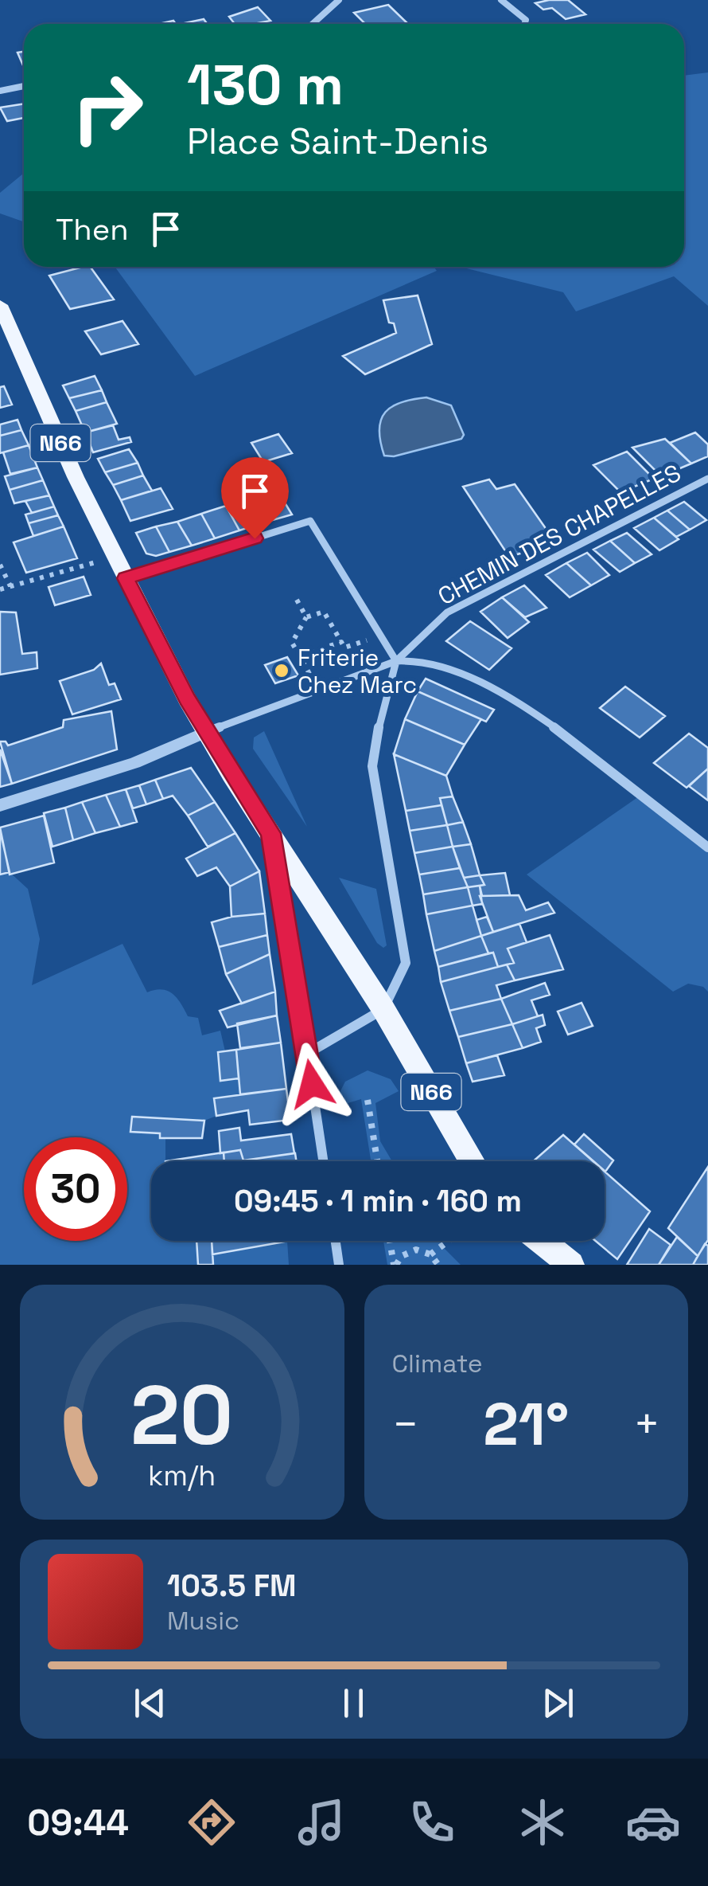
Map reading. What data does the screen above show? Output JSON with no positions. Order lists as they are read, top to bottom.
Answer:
{
  "streets": {
    "main road": ["N66"],
    "street": ["CHEMIN DES CHAPELLES"]
  },
  "places": ["Friterie Chez Marc"],
  "page": {
    "turn": ["130 m", "Place Saint-Denis"],
    "then": "Then",
    "limit": "30",
    "trip": "09:45 · 1 min · 160 m",
    "tile": "Climate",
    "heat": ["−", "21°", "+"],
    "song": ["103.5 FM", "Music"],
    "tabs": "09:44",
    "gauge": ["20", "km/h"]
  }
}
